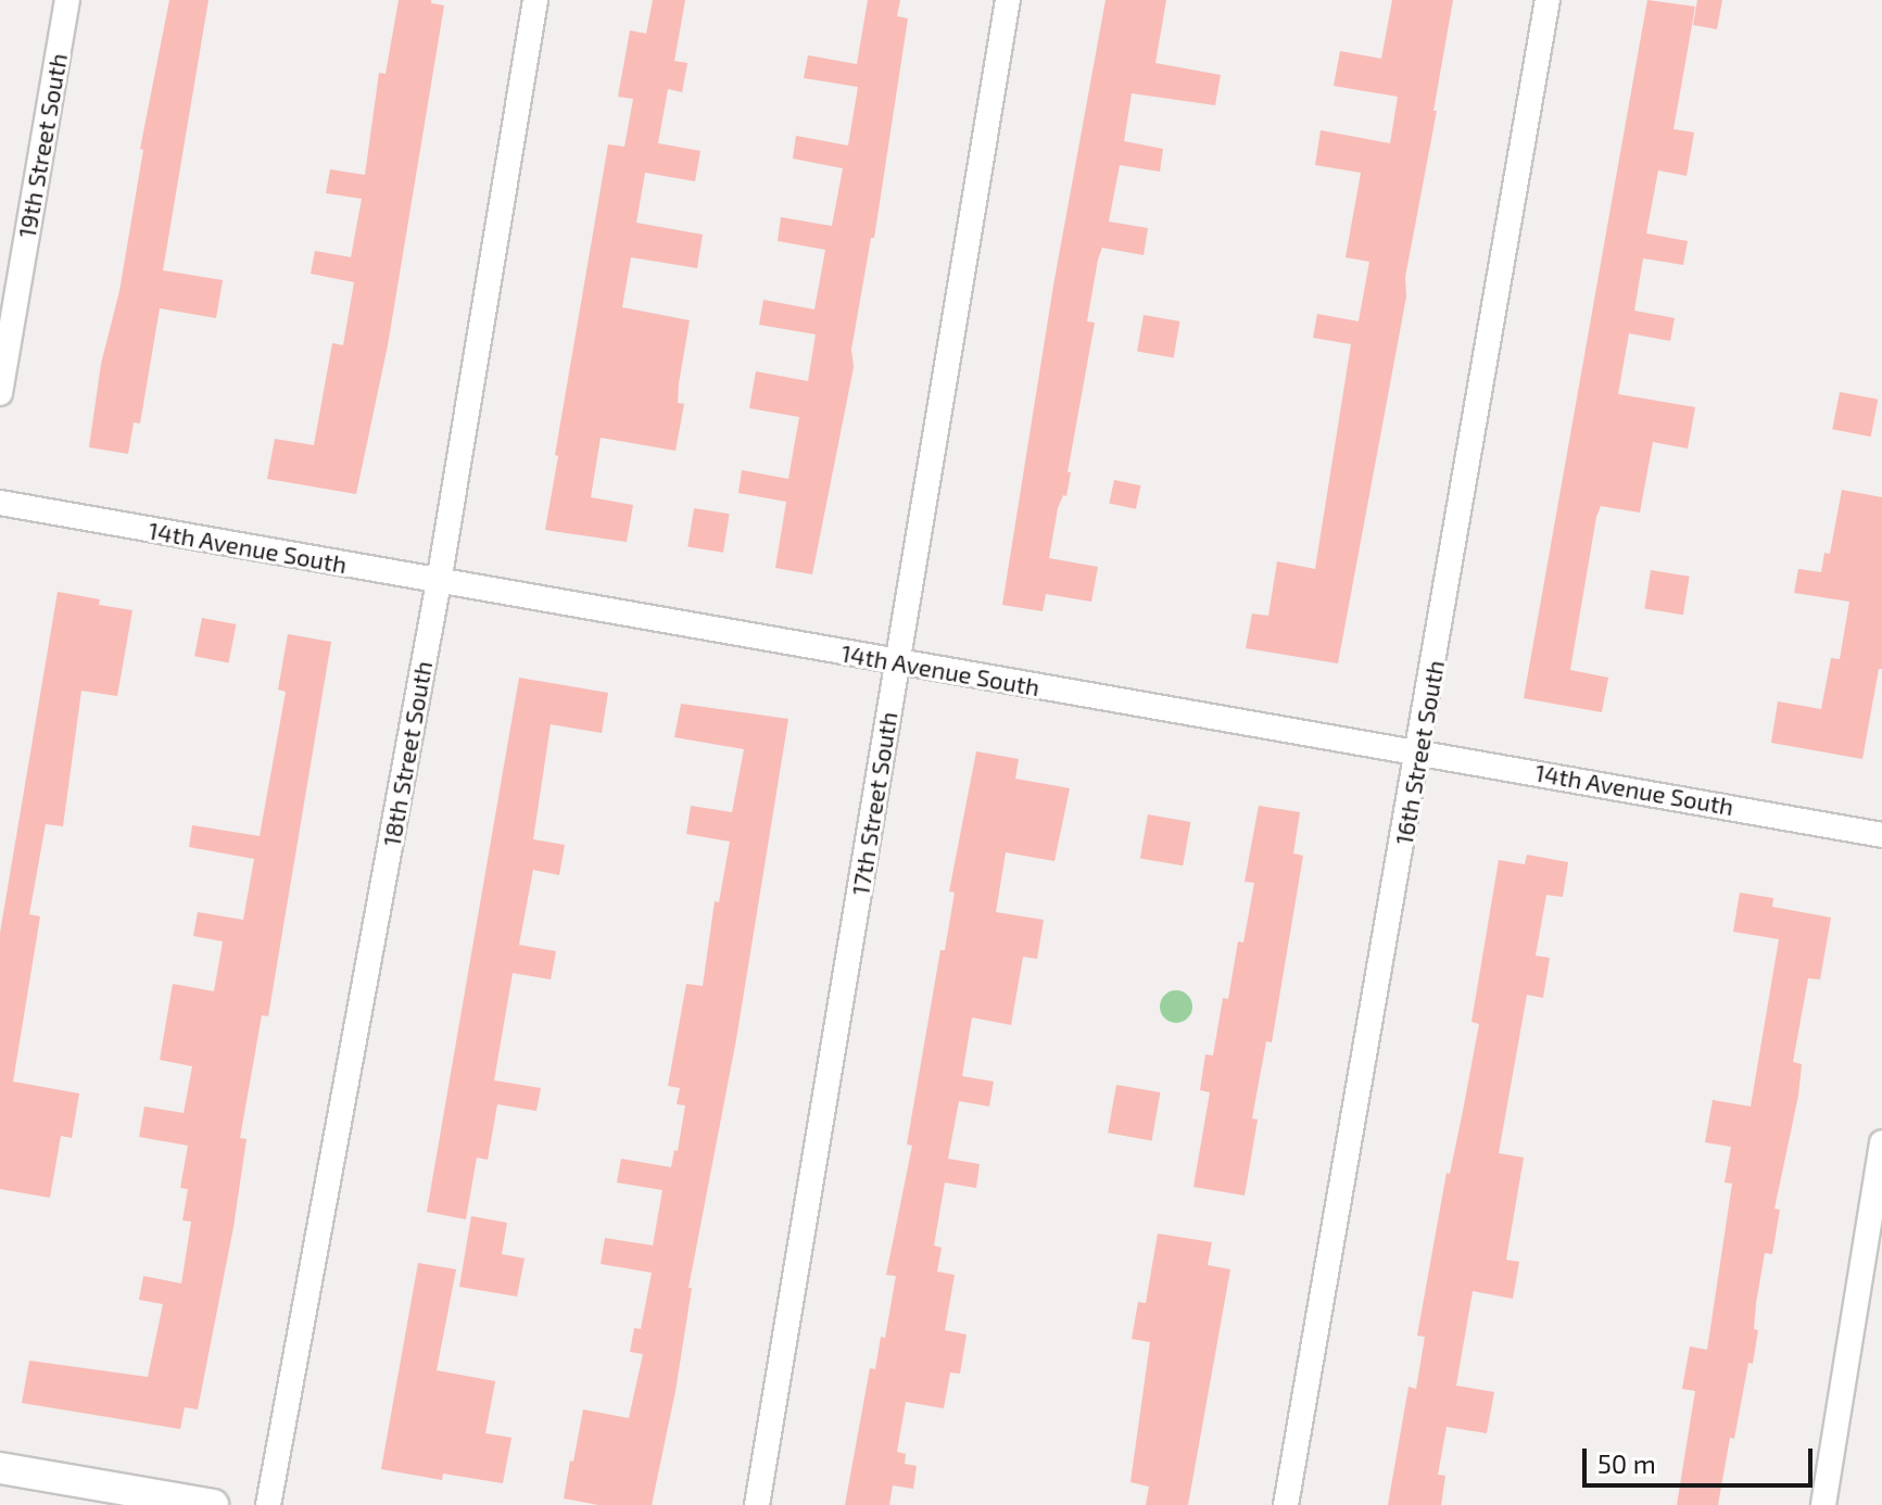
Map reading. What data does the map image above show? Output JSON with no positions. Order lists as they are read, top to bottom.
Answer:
{
  "streets": {
    "street": [
      "19th Street South",
      "14th Avenue South",
      "16th Street South",
      "18th Street South",
      "17th Street South"
    ]
  },
  "crossings": [
    ["14th Avenue South", "16th Street South"],
    ["14th Avenue South", "18th Street South"],
    ["14th Avenue South", "17th Street South"]
  ],
  "scale_bar": "50 m"
}
